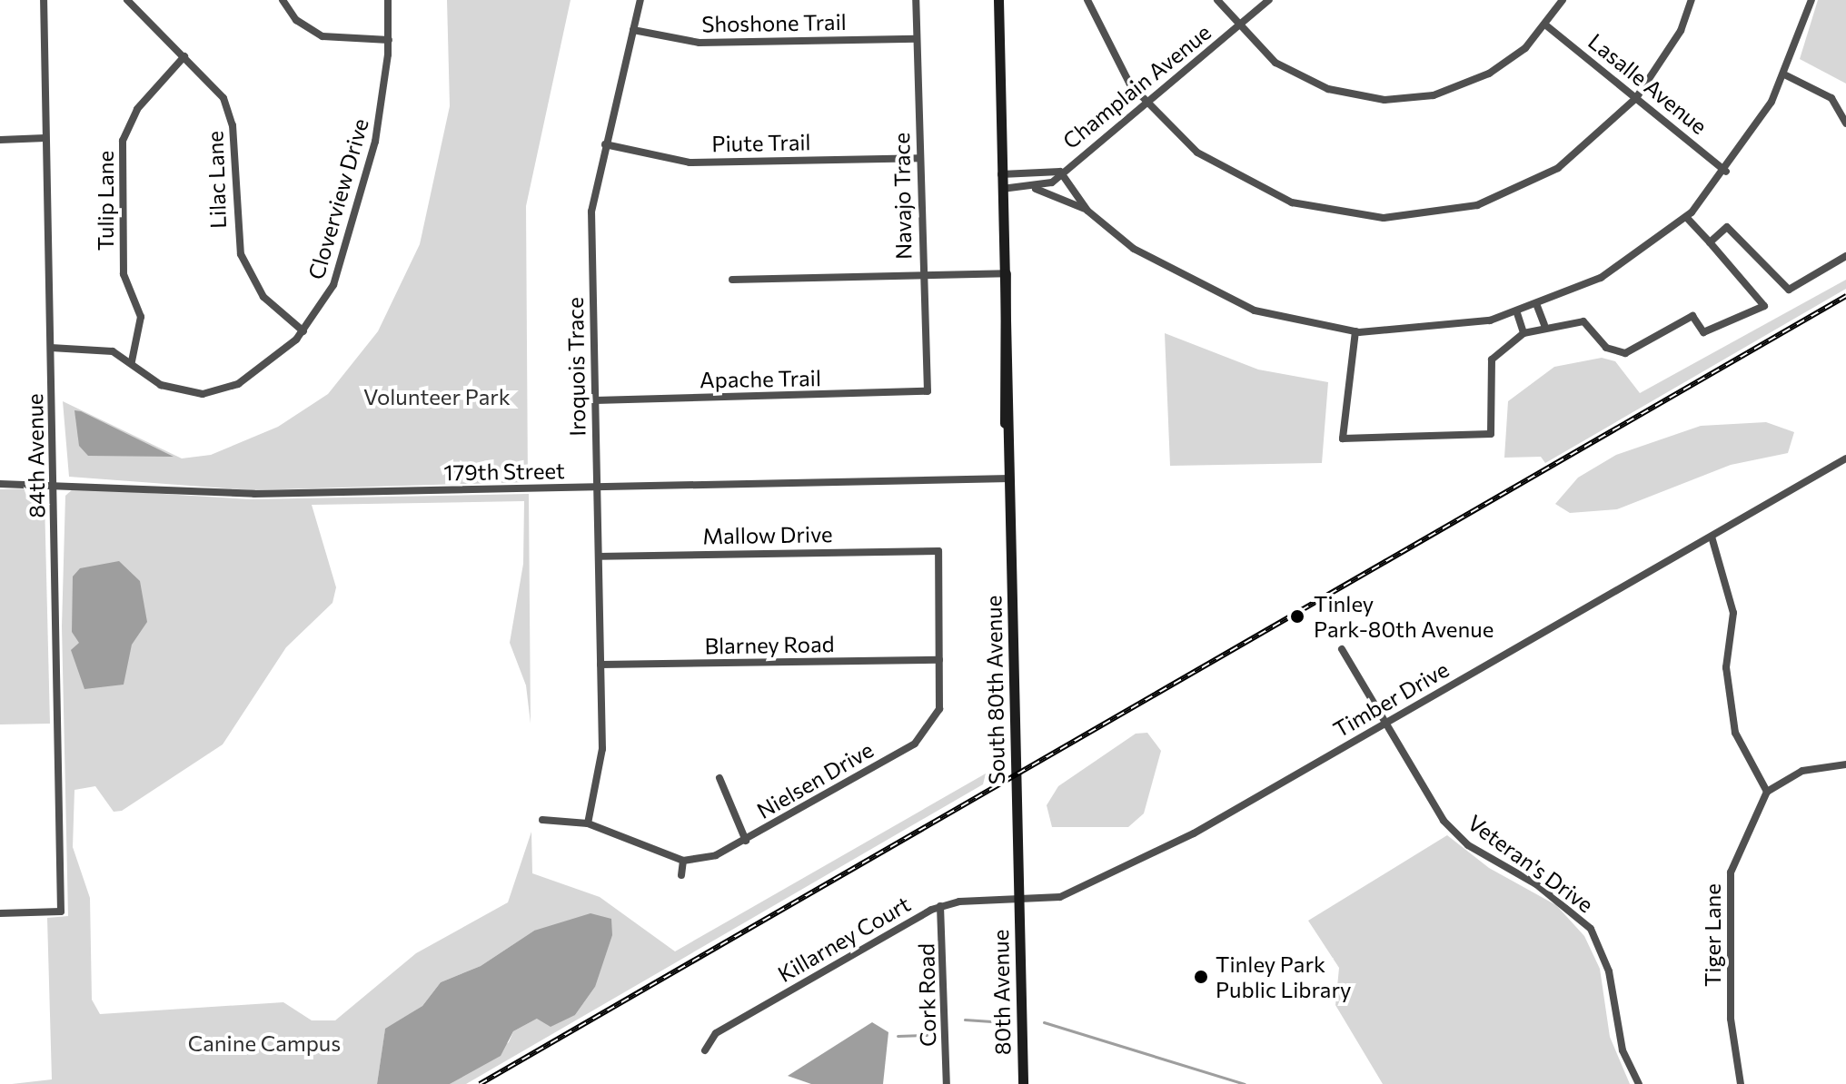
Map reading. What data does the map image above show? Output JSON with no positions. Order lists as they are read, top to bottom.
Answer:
{
  "streets": {
    "street": [
      "Shoshone Trail",
      "Lasalle Avenue",
      "Champlain Avenue",
      "Piute Trail",
      "Lilac Lane",
      "Navajo Trace",
      "Cloverview Drive",
      "Tulip Lane",
      "Iroquois Trace",
      "Apache Trail",
      "84th Avenue",
      "179th Street",
      "Mallow Drive",
      "Blarney Road",
      "South 80th Avenue",
      "Timber Drive",
      "Nielsen Drive",
      "Veteran's Drive",
      "Tiger Lane",
      "Killarney Court",
      "80th Avenue",
      "Cork Road"
    ]
  },
  "crossings": [
    ["Shoshone Trail", "Navajo Trace"],
    ["Shoshone Trail", "Iroquois Trace"],
    ["Champlain Avenue", "South 80th Avenue"],
    ["Piute Trail", "Navajo Trace"],
    ["Piute Trail", "Iroquois Trace"],
    ["Lilac Lane", "Cloverview Drive"],
    ["Lilac Lane", "Tulip Lane"],
    ["Navajo Trace", "Apache Trail"],
    ["Cloverview Drive", "Tulip Lane"],
    ["Cloverview Drive", "84th Avenue"],
    ["Iroquois Trace", "Apache Trail"],
    ["Iroquois Trace", "179th Street"],
    ["Iroquois Trace", "Mallow Drive"],
    ["Iroquois Trace", "Blarney Road"],
    ["84th Avenue", "179th Street"],
    ["179th Street", "South 80th Avenue"],
    ["Mallow Drive", "Nielsen Drive"],
    ["Blarney Road", "Nielsen Drive"],
    ["South 80th Avenue", "Timber Drive"],
    ["South 80th Avenue", "Killarney Court"],
    ["South 80th Avenue", "80th Avenue"],
    ["Timber Drive", "Veteran's Drive"],
    ["Timber Drive", "Killarney Court"],
    ["Timber Drive", "80th Avenue"],
    ["Killarney Court", "80th Avenue"],
    ["Killarney Court", "Cork Road"]
  ],
  "parks": ["Volunteer Park", "Canine Campus"],
  "places": ["Tinley Park-80th Avenue", "Tinley Park Public Library"]
}
